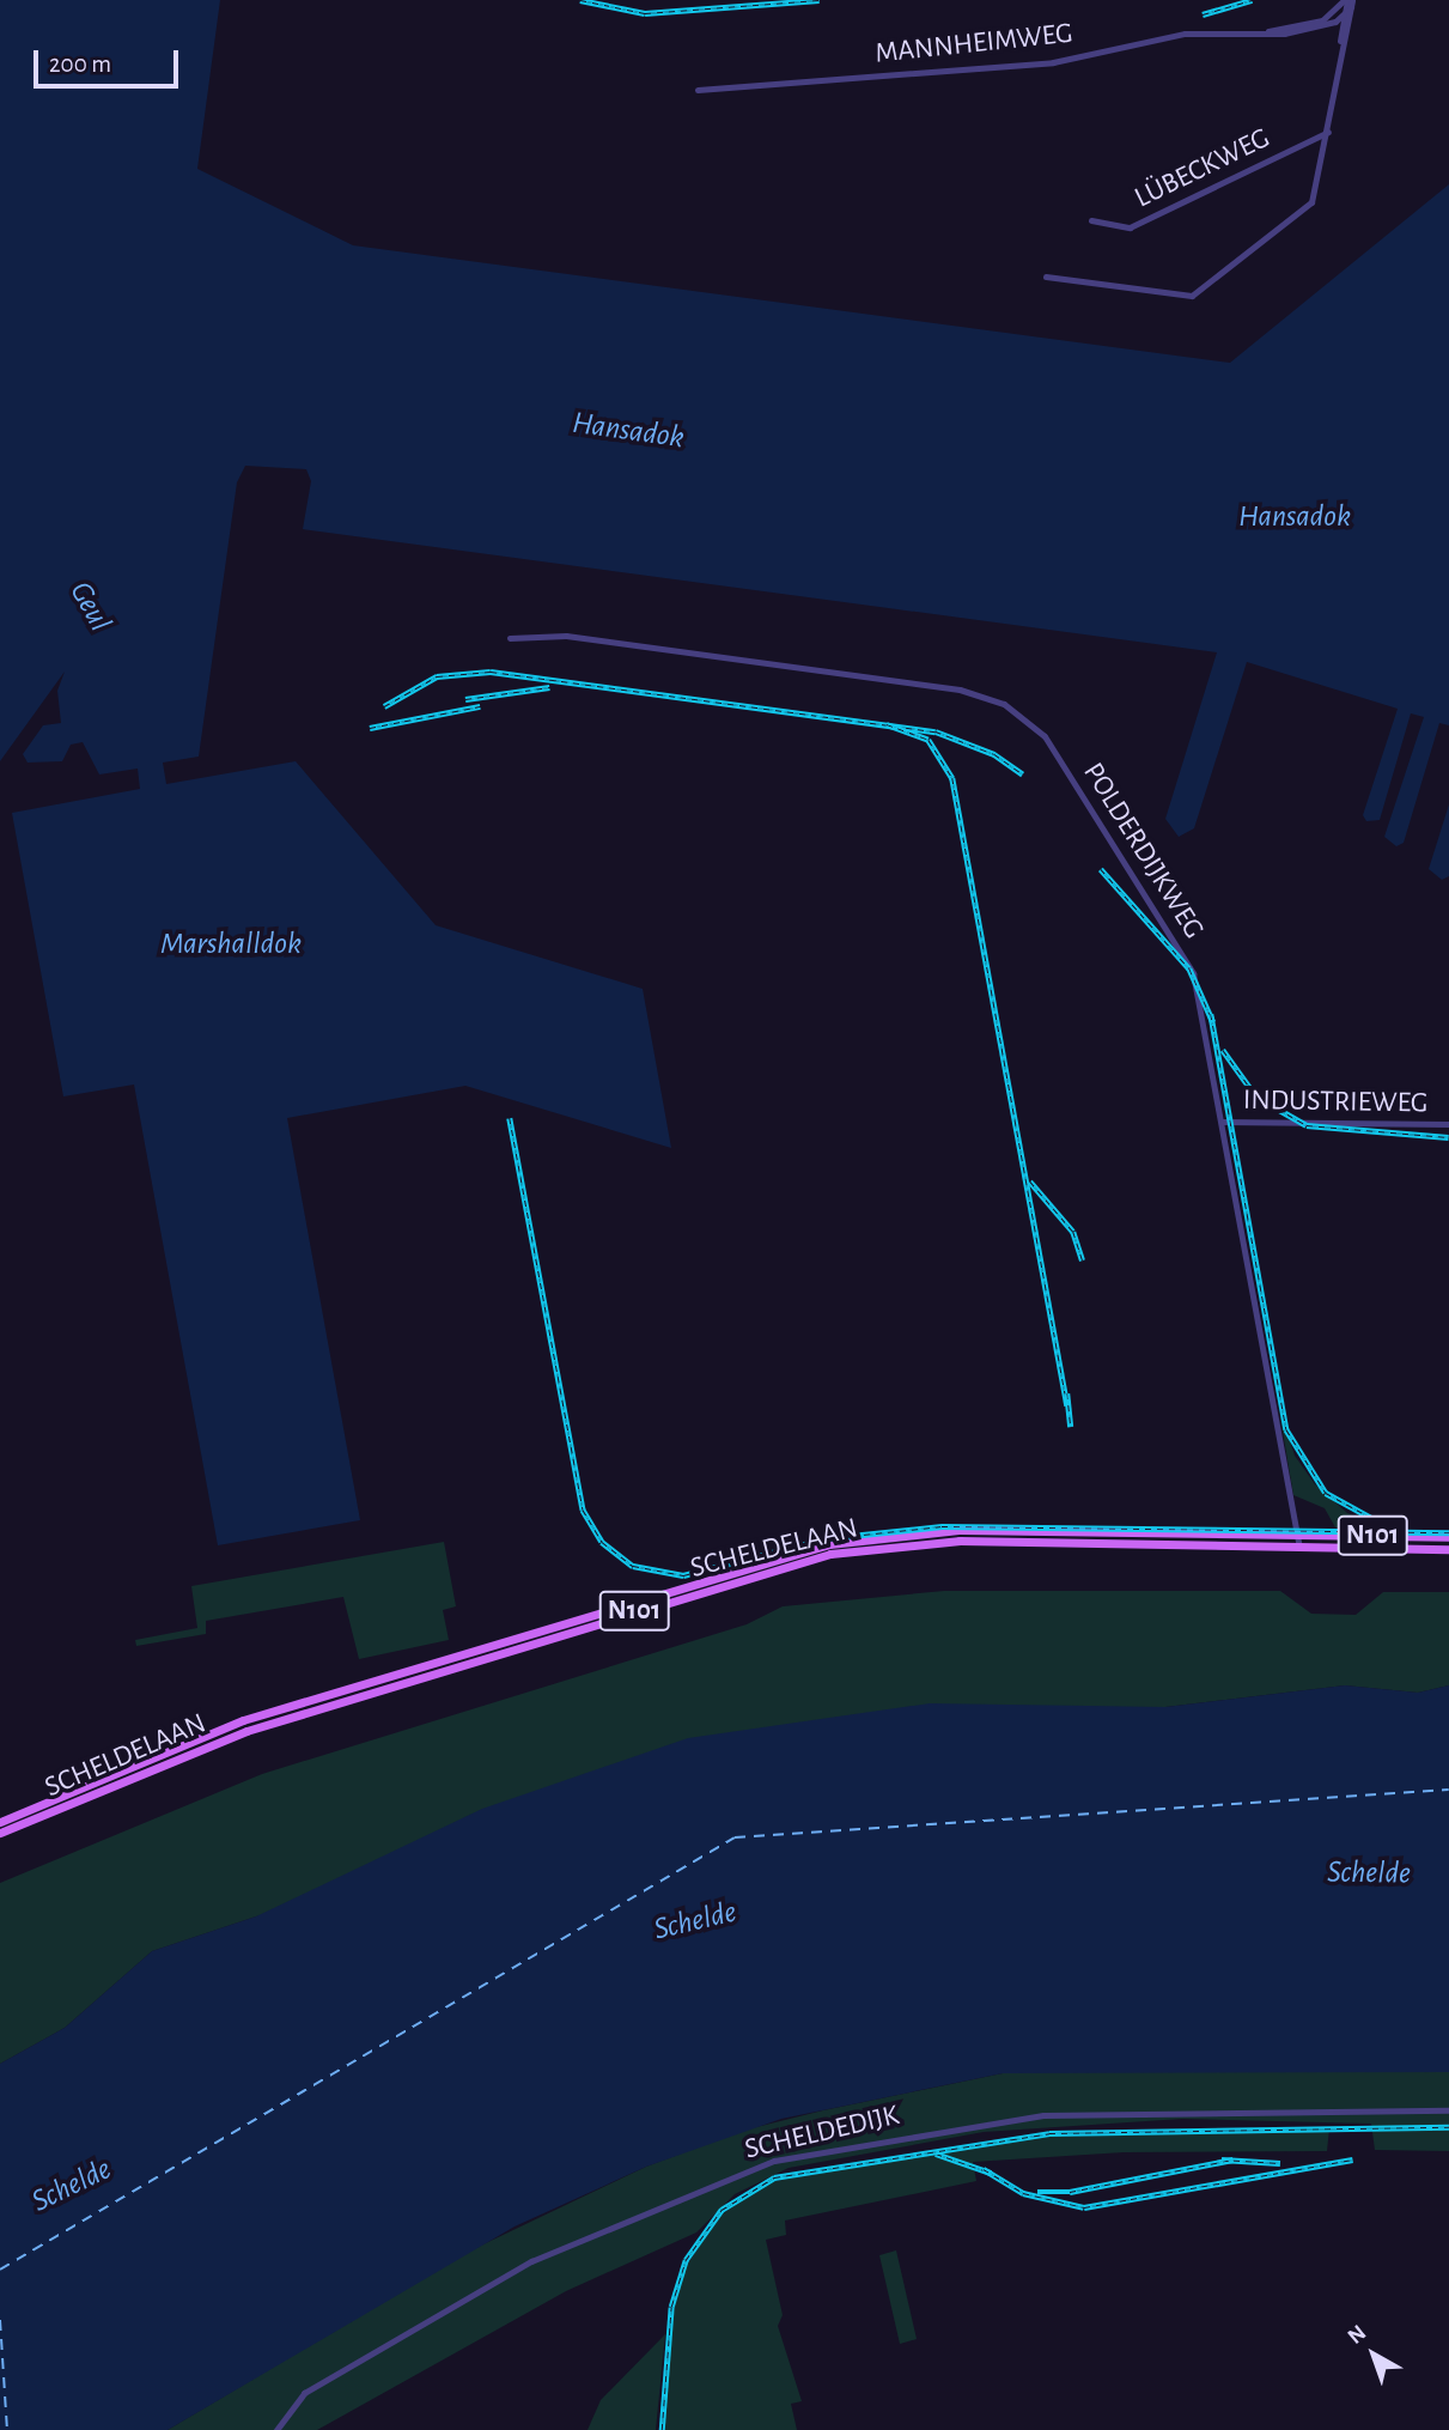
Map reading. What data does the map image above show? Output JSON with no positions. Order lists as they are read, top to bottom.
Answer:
{
  "streets": {
    "main road": ["N101", "SCHELDELAAN"],
    "street": [
      "MANNHEIMWEG",
      "LÜBECKWEG",
      "POLDERDIJKWEG",
      "INDUSTRIEWEG",
      "SCHELDEDIJK"
    ]
  },
  "crossings": [
    ["POLDERDIJKWEG", "INDUSTRIEWEG"],
    ["POLDERDIJKWEG", "SCHELDELAAN"]
  ],
  "water": [
    "Hansadok",
    "Geul",
    "Marshalldok",
    "Schelde"
  ],
  "scale_bar": "200 m",
  "north": "top left"
}
